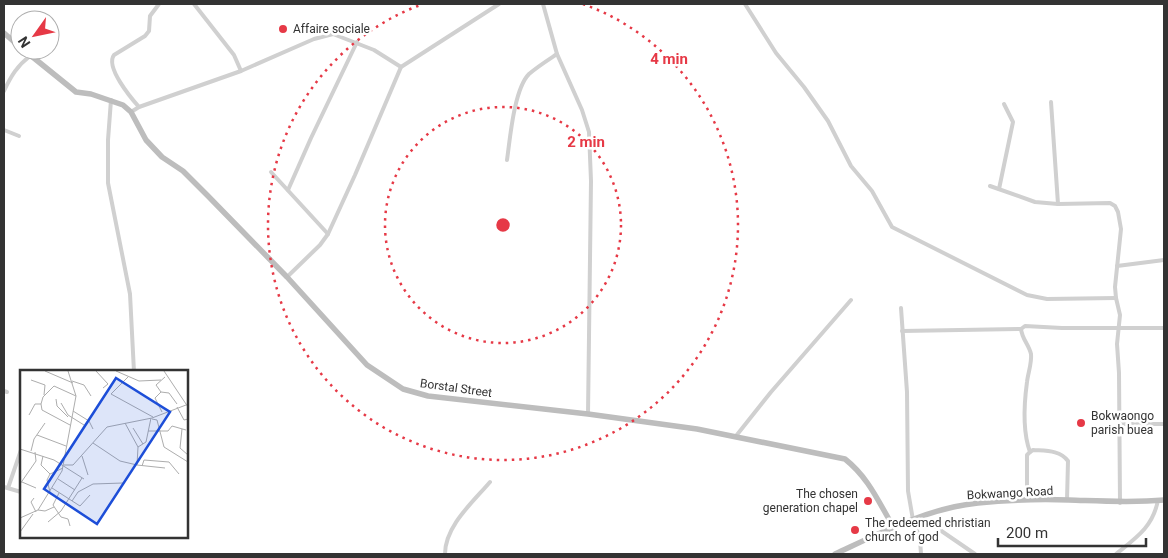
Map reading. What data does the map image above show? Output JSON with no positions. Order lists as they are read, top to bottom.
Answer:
{
  "streets": {
    "street": ["Borstal Street", "Bokwango Road"]
  },
  "crossings": [
    ["Borstal Street", "Bokwango Road"]
  ],
  "places": [
    "Affaire sociale",
    "Bokwaongo parish buea",
    "The chosen generation chapel",
    "The redeemed christian church of god"
  ],
  "scale_bar": "200 m",
  "north": "bottom left",
  "rings": ["4 min", "2 min"]
}
